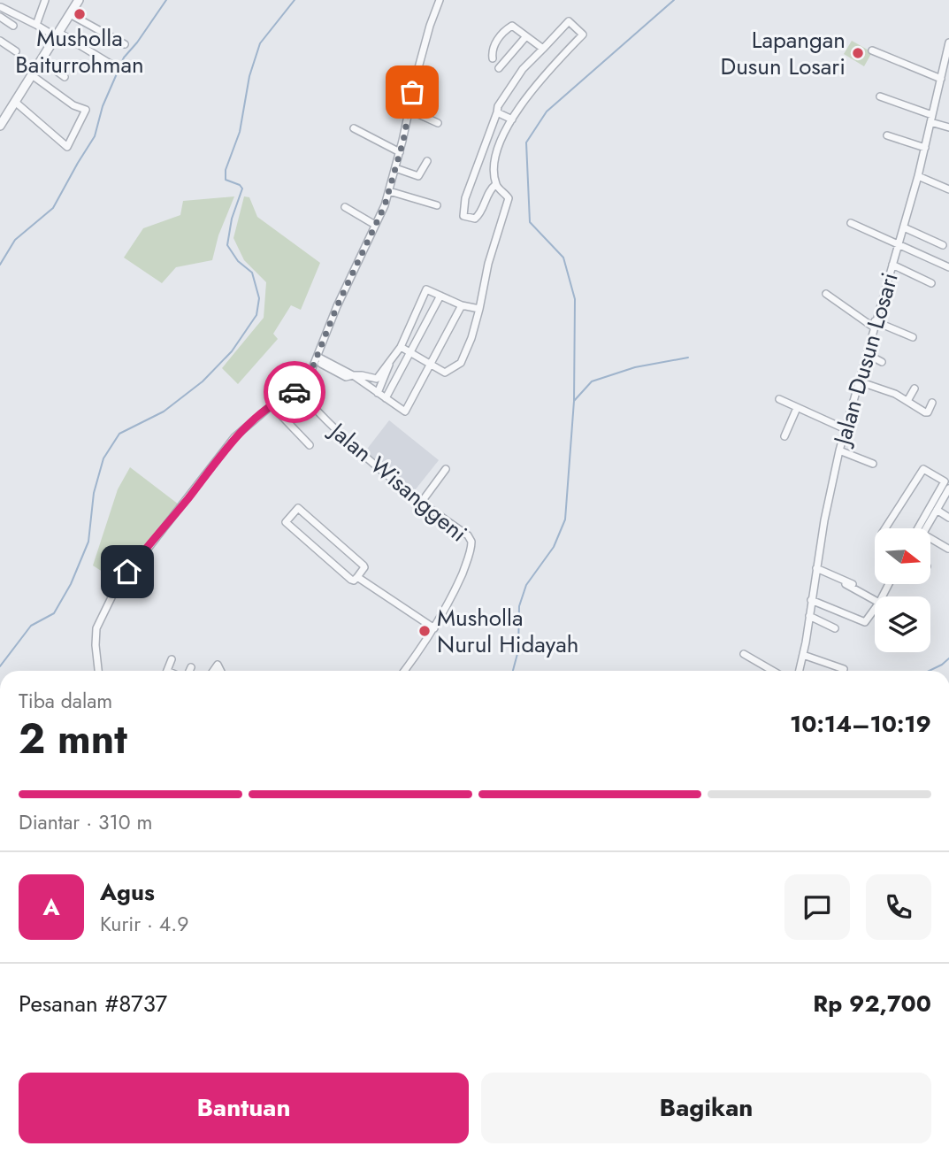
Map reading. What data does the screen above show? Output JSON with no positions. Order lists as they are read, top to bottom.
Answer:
{
  "streets": {
    "street": ["Jalan Dusun Losari", "Jalan Wisanggeni"]
  },
  "places": ["Musholla Baiturrohman", "Lapangan Dusun Losari", "Musholla Nurul Hidayah"],
  "north": "right",
  "page": {
    "heading": ["2 mnt", "Tiba dalam", "10:14–10:19"],
    "panel": [
      "Agus",
      "Kurir · 4.9",
      "Pesanan #8737",
      "Rp 92,700"
    ],
    "bar": "Diantar · 310 m",
    "round": "A",
    "buttons": ["Bantuan", "Bagikan"]
  }
}
